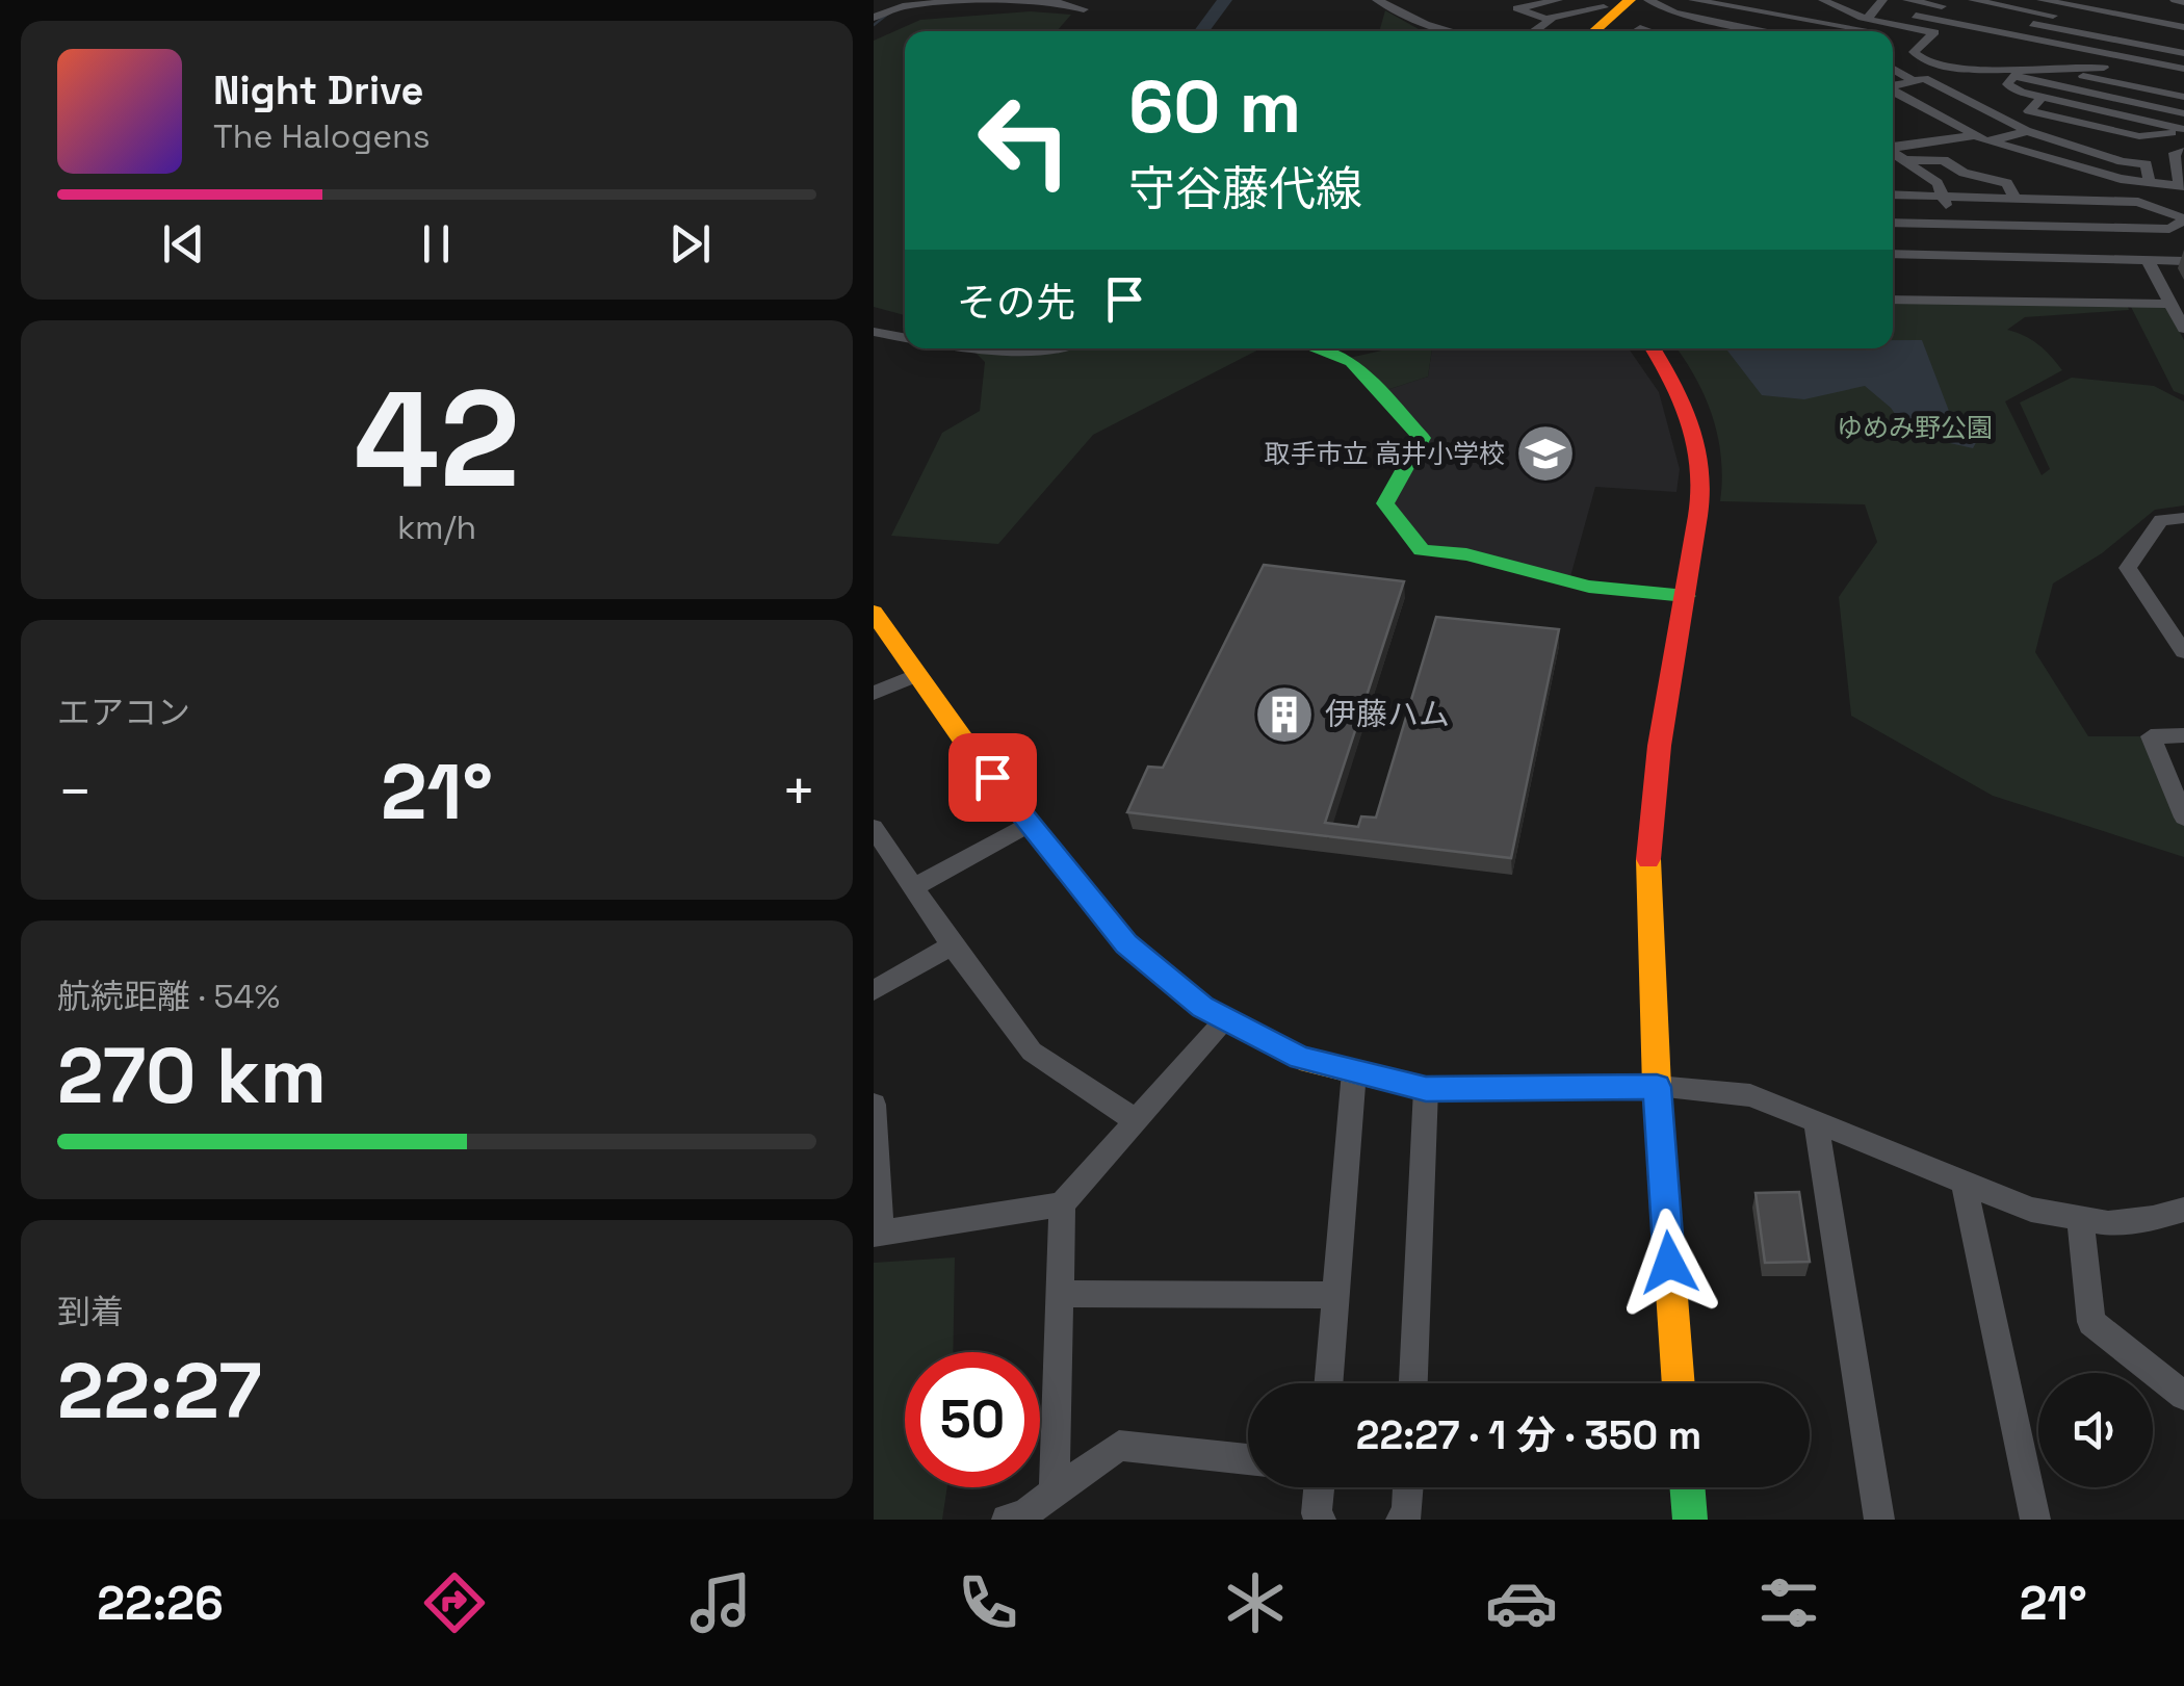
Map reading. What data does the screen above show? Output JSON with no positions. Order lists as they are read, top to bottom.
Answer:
{
  "parks": ["ゆめみ野公園"],
  "places": {
    "school or university": ["取手市立 高井小学校"],
    "building": ["伊藤ハム"]
  },
  "page": {
    "turn": ["60 m", "守谷藤代線"],
    "song": ["Night Drive", "The Halogens"],
    "then": "その先",
    "tile": [
      ["42", "km/h"],
      "エアコン",
      ["航続距離 · 54%", "270 km"],
      ["到着", "22:27"]
    ],
    "heat": ["−", "21°", "+"],
    "limit": "50",
    "trip": "22:27 · 1 分 · 350 m",
    "tabs": ["22:26", "21°"]
  }
}
